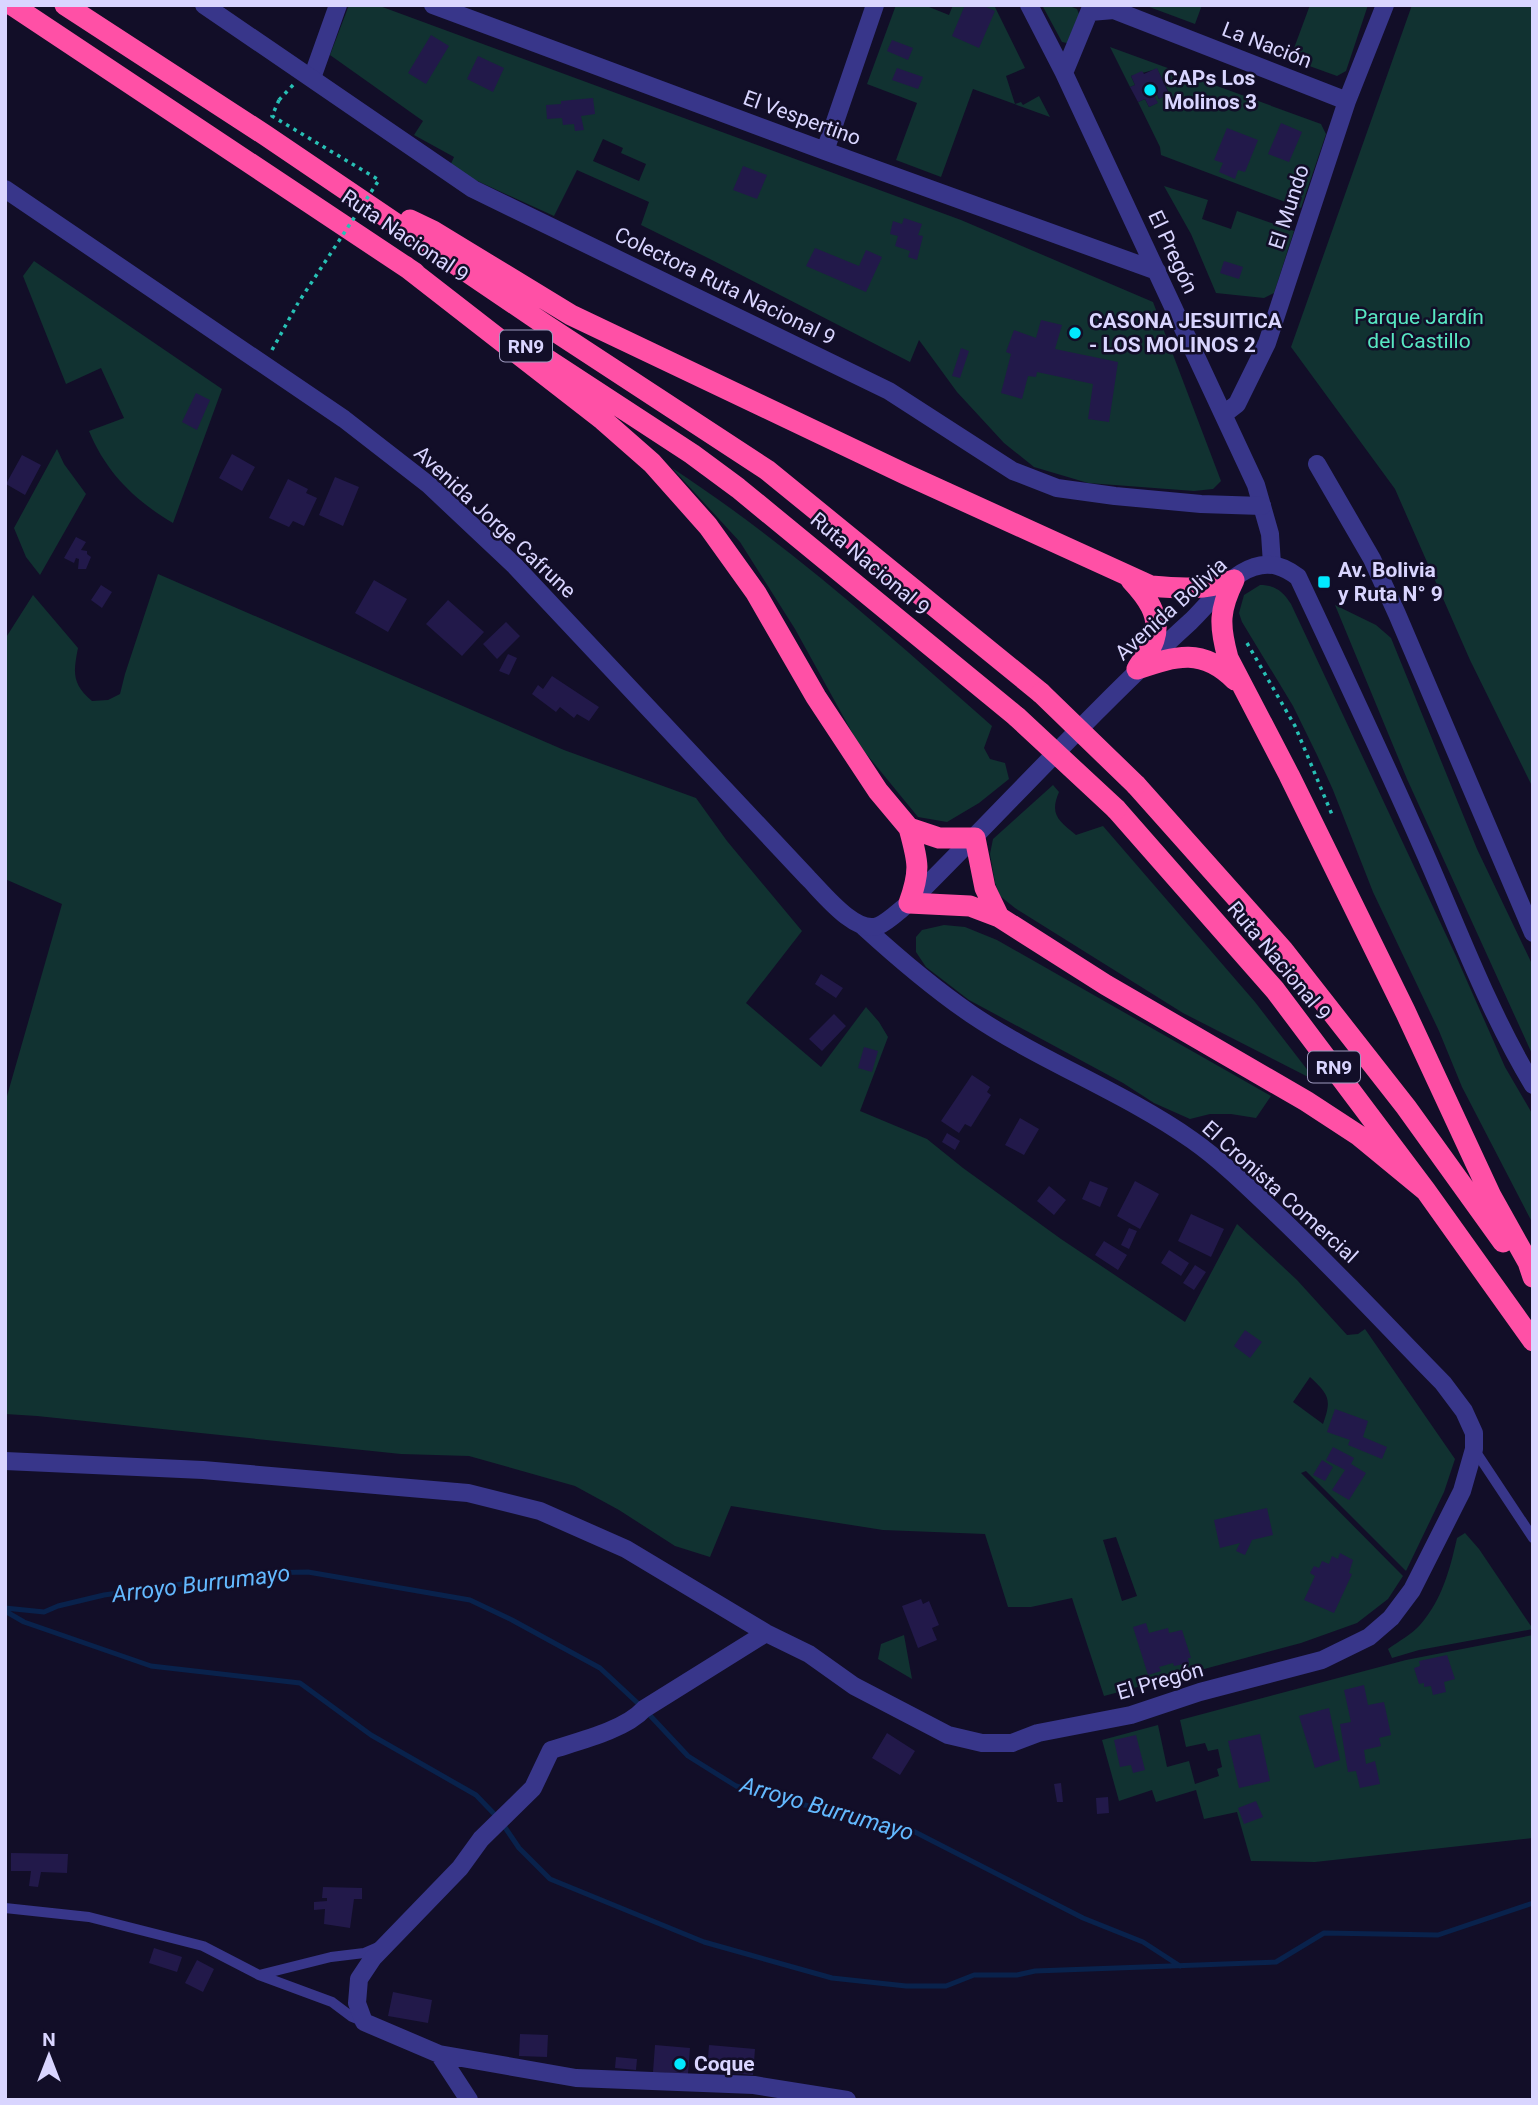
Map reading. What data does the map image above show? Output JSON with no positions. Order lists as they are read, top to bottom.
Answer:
{
  "streets": {
    "highway": ["Ruta Nacional 9", "RN9"],
    "street": [
      "La Nación",
      "El Vespertino",
      "El Mundo",
      "El Pregón",
      "Colectora Ruta Nacional 9",
      "Avenida Jorge Cafrune",
      "Avenida Bolivia",
      "El Cronista Comercial"
    ]
  },
  "crossings": [
    ["La Nación", "El Mundo"],
    ["El Vespertino", "El Pregón"],
    ["El Mundo", "El Pregón"],
    ["El Pregón", "Colectora Ruta Nacional 9"],
    ["El Pregón", "Avenida Bolivia"],
    ["El Pregón", "El Cronista Comercial"],
    ["Avenida Jorge Cafrune", "Avenida Bolivia"],
    ["Avenida Jorge Cafrune", "El Cronista Comercial"],
    ["Avenida Bolivia", "El Cronista Comercial"]
  ],
  "water": ["Arroyo Burrumayo"],
  "parks": ["Parque Jardín del Castillo"],
  "places": {
    "other": ["CAPs Los Molinos 3", "CASONA JESUITICA - LOS MOLINOS 2", "Coque"],
    "transit": ["Av. Bolivia y Ruta N° 9"]
  },
  "north": "top"
}
